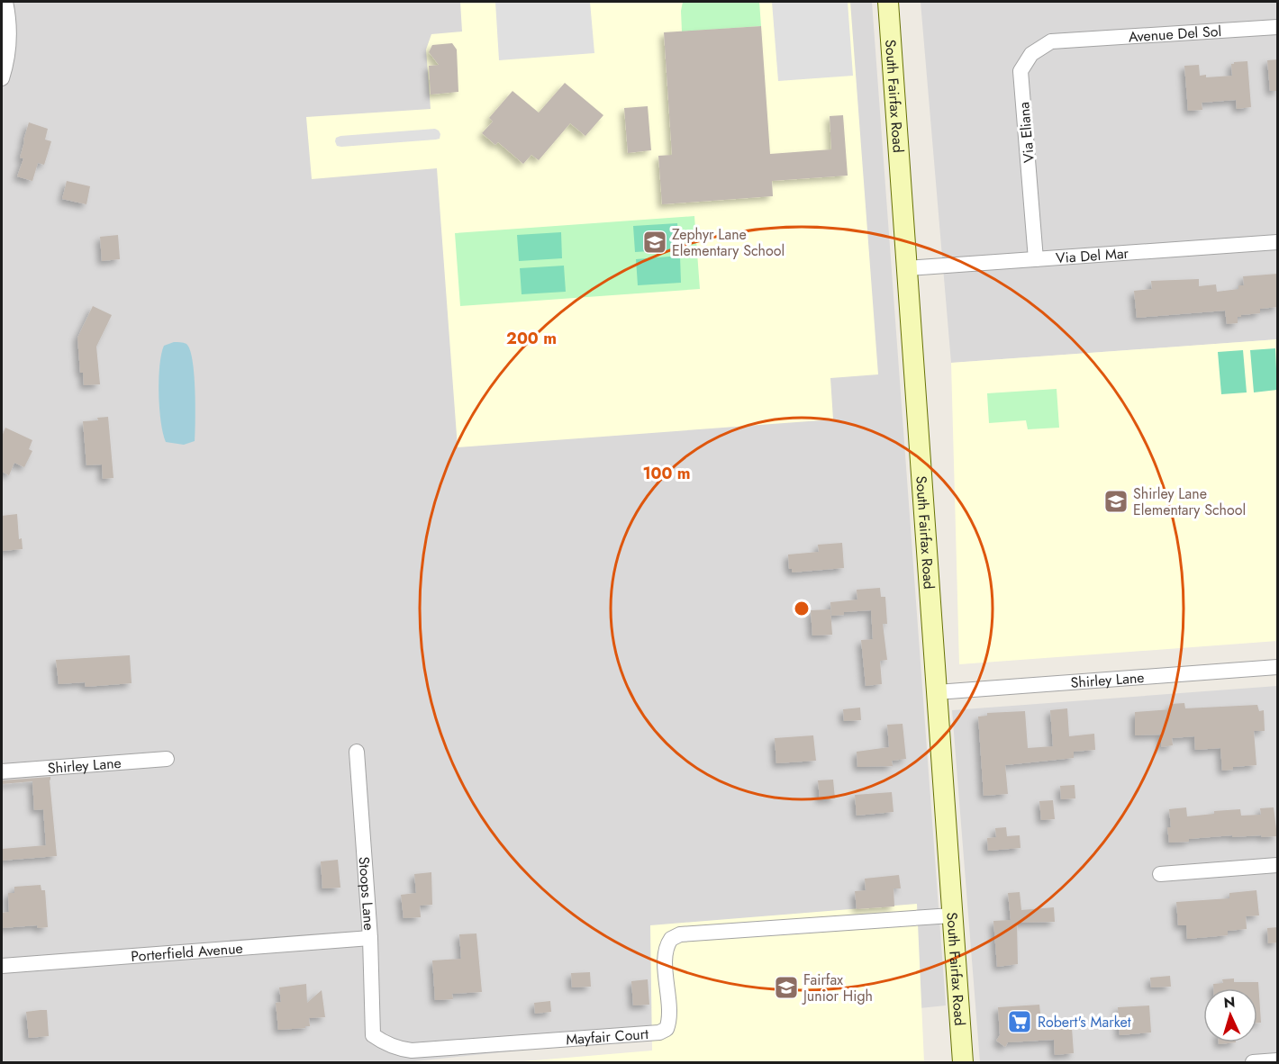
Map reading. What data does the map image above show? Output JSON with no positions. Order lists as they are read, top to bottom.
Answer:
{
  "streets": {
    "street": [
      "Avenue Del Sol",
      "South Fairfax Road",
      "Via Eliana",
      "Via Del Mar",
      "Shirley Lane",
      "Stoops Lane",
      "Porterfield Avenue",
      "Mayfair Court"
    ]
  },
  "crossings": [
    ["Avenue Del Sol", "Via Eliana"],
    ["South Fairfax Road", "Via Del Mar"],
    ["South Fairfax Road", "Shirley Lane"],
    ["South Fairfax Road", "Mayfair Court"],
    ["Via Eliana", "Via Del Mar"],
    ["Stoops Lane", "Porterfield Avenue"],
    ["Stoops Lane", "Mayfair Court"]
  ],
  "places": {
    "school or university": ["Zephyr Lane Elementary School", "Shirley Lane Elementary School", "Fairfax Junior High"],
    "supermarket": ["Robert's Market"]
  },
  "north": "top",
  "rings": ["200 m", "100 m"]
}
